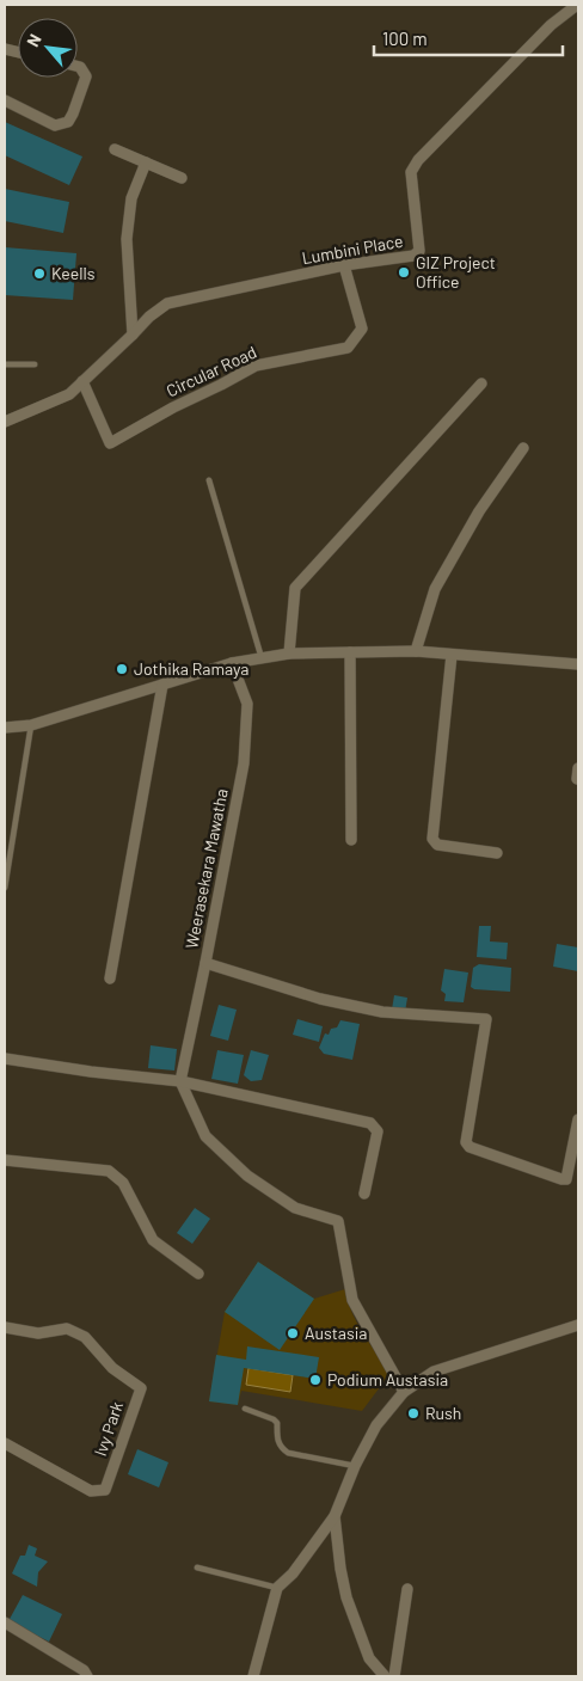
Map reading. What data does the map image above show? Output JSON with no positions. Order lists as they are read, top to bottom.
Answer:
{
  "streets": {
    "street": [
      "Lumbini Place",
      "Circular Road",
      "Weerasekara Mawatha",
      "Ivy Park"
    ]
  },
  "crossings": [
    ["Lumbini Place", "Circular Road"]
  ],
  "places": [
    "GIZ Project Office",
    "Keells",
    "Jothika Ramaya",
    "Austasia",
    "Podium Austasia",
    "Rush"
  ],
  "scale_bar": "100 m",
  "north": "top left"
}
